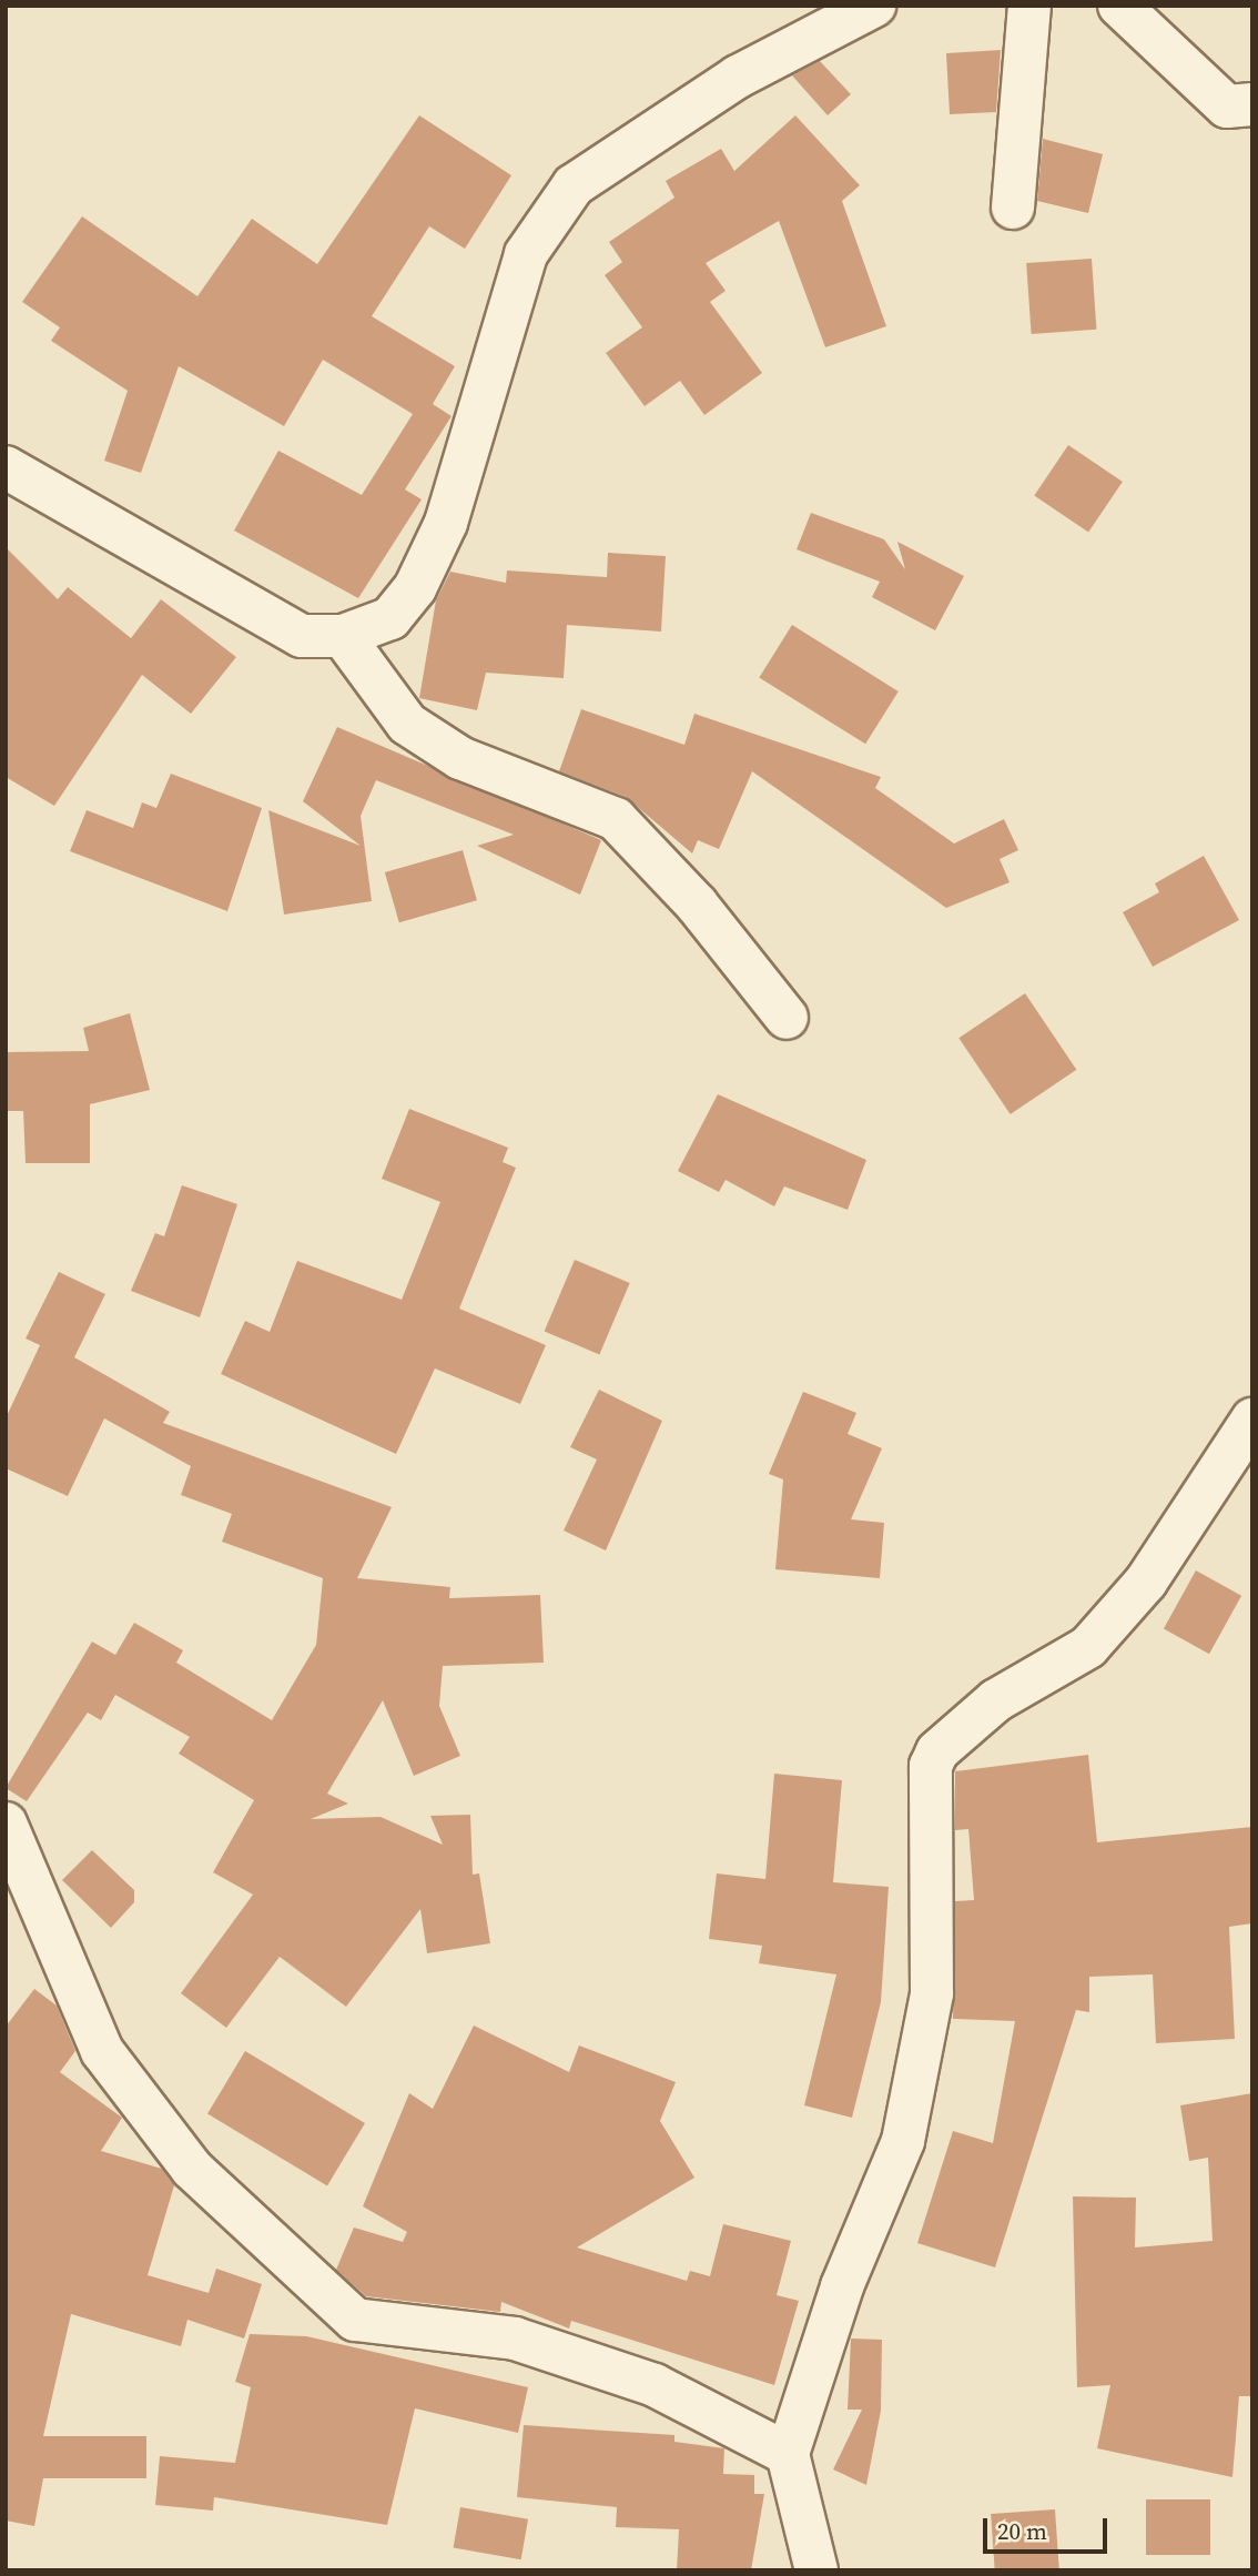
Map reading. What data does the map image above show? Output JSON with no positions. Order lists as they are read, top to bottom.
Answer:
{
  "scale_bar": "20 m"
}
